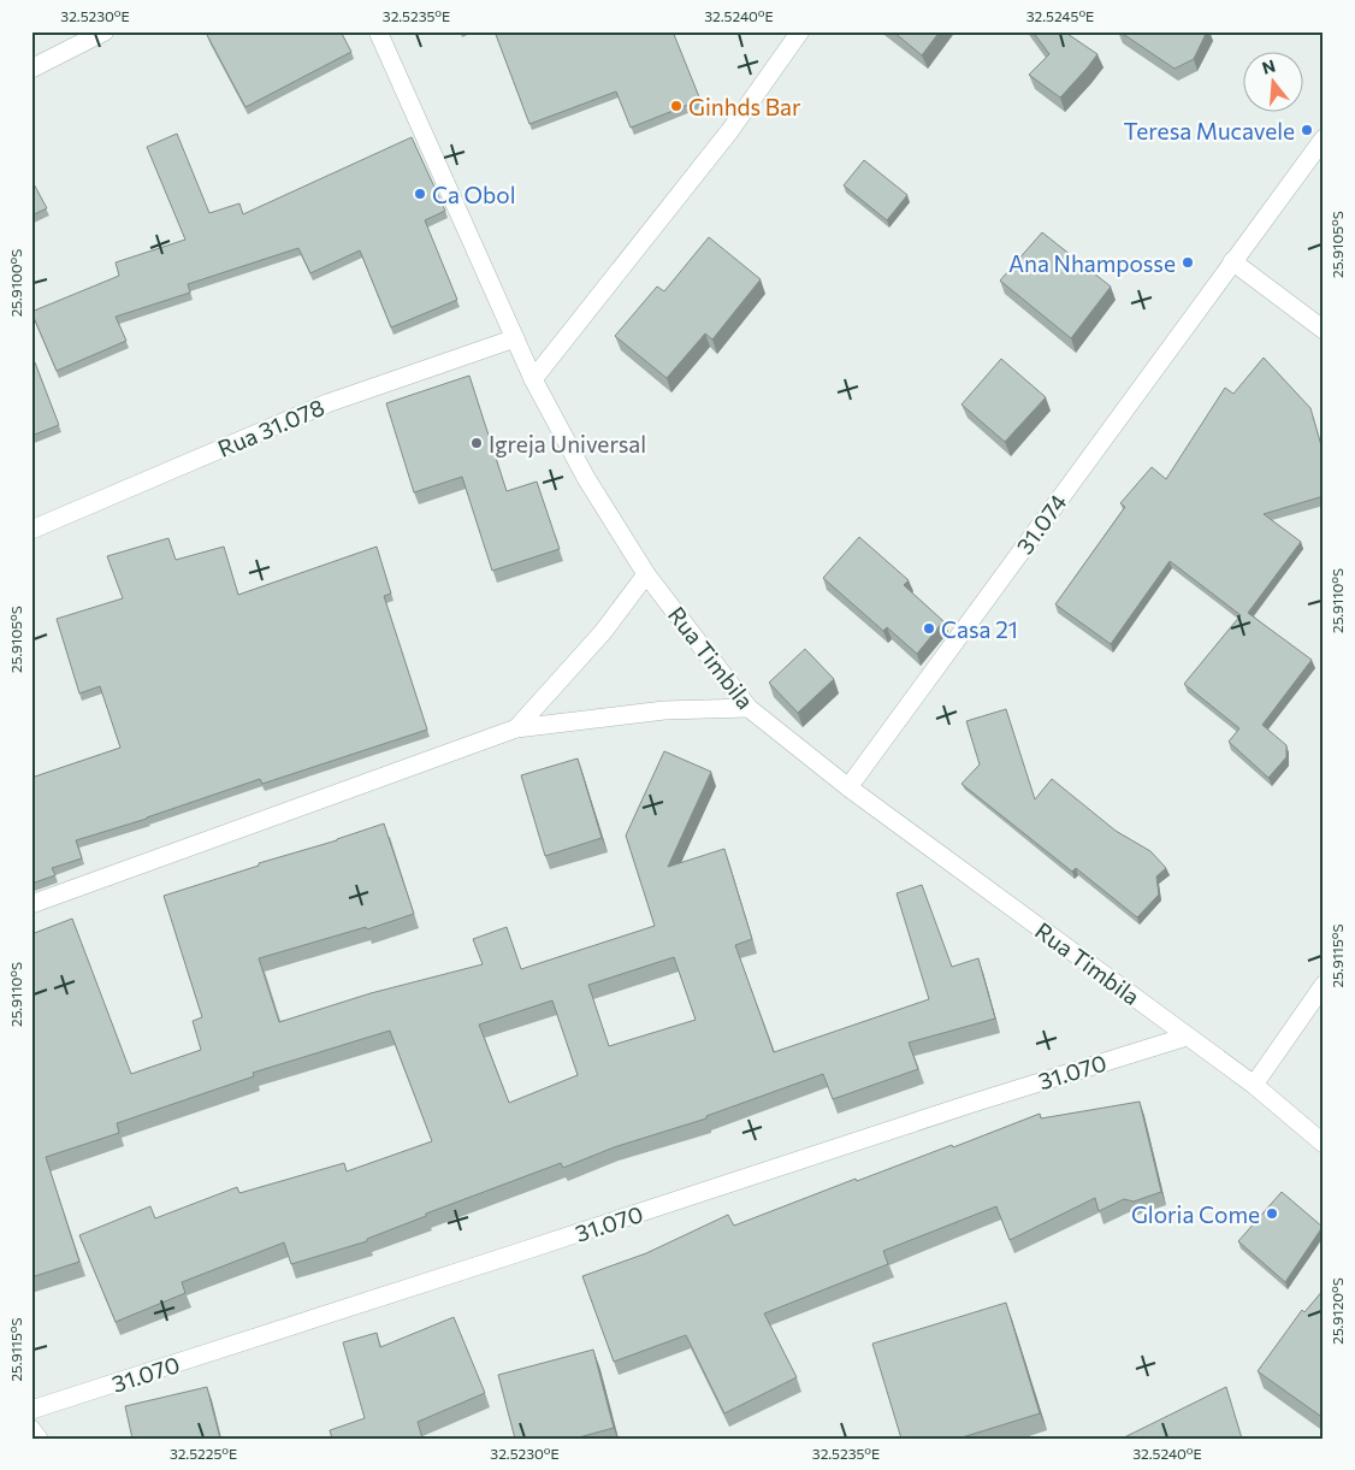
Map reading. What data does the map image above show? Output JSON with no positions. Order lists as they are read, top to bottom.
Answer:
{
  "streets": {
    "street": [
      "Rua 31.078",
      "31.074",
      "Rua Timbila",
      "31.070"
    ]
  },
  "crossings": [
    ["Rua 31.078", "Rua Timbila"],
    ["31.074", "Rua Timbila"],
    ["Rua Timbila", "31.070"]
  ],
  "places": [
    "Ginhds Bar",
    "Teresa Mucavele",
    "Ca Obol",
    "Ana Nhamposse",
    "Igreja Universal",
    "Casa 21",
    "Gloria Come"
  ],
  "north": "top",
  "coordinates": [
    "32.5230°E",
    "32.5235°E",
    "32.5240°E",
    "32.5245°E",
    "25.9105°S",
    "25.9100°S",
    "25.9110°S",
    "25.9115°S",
    "25.9120°S",
    "32.5225°E"
  ]
}
